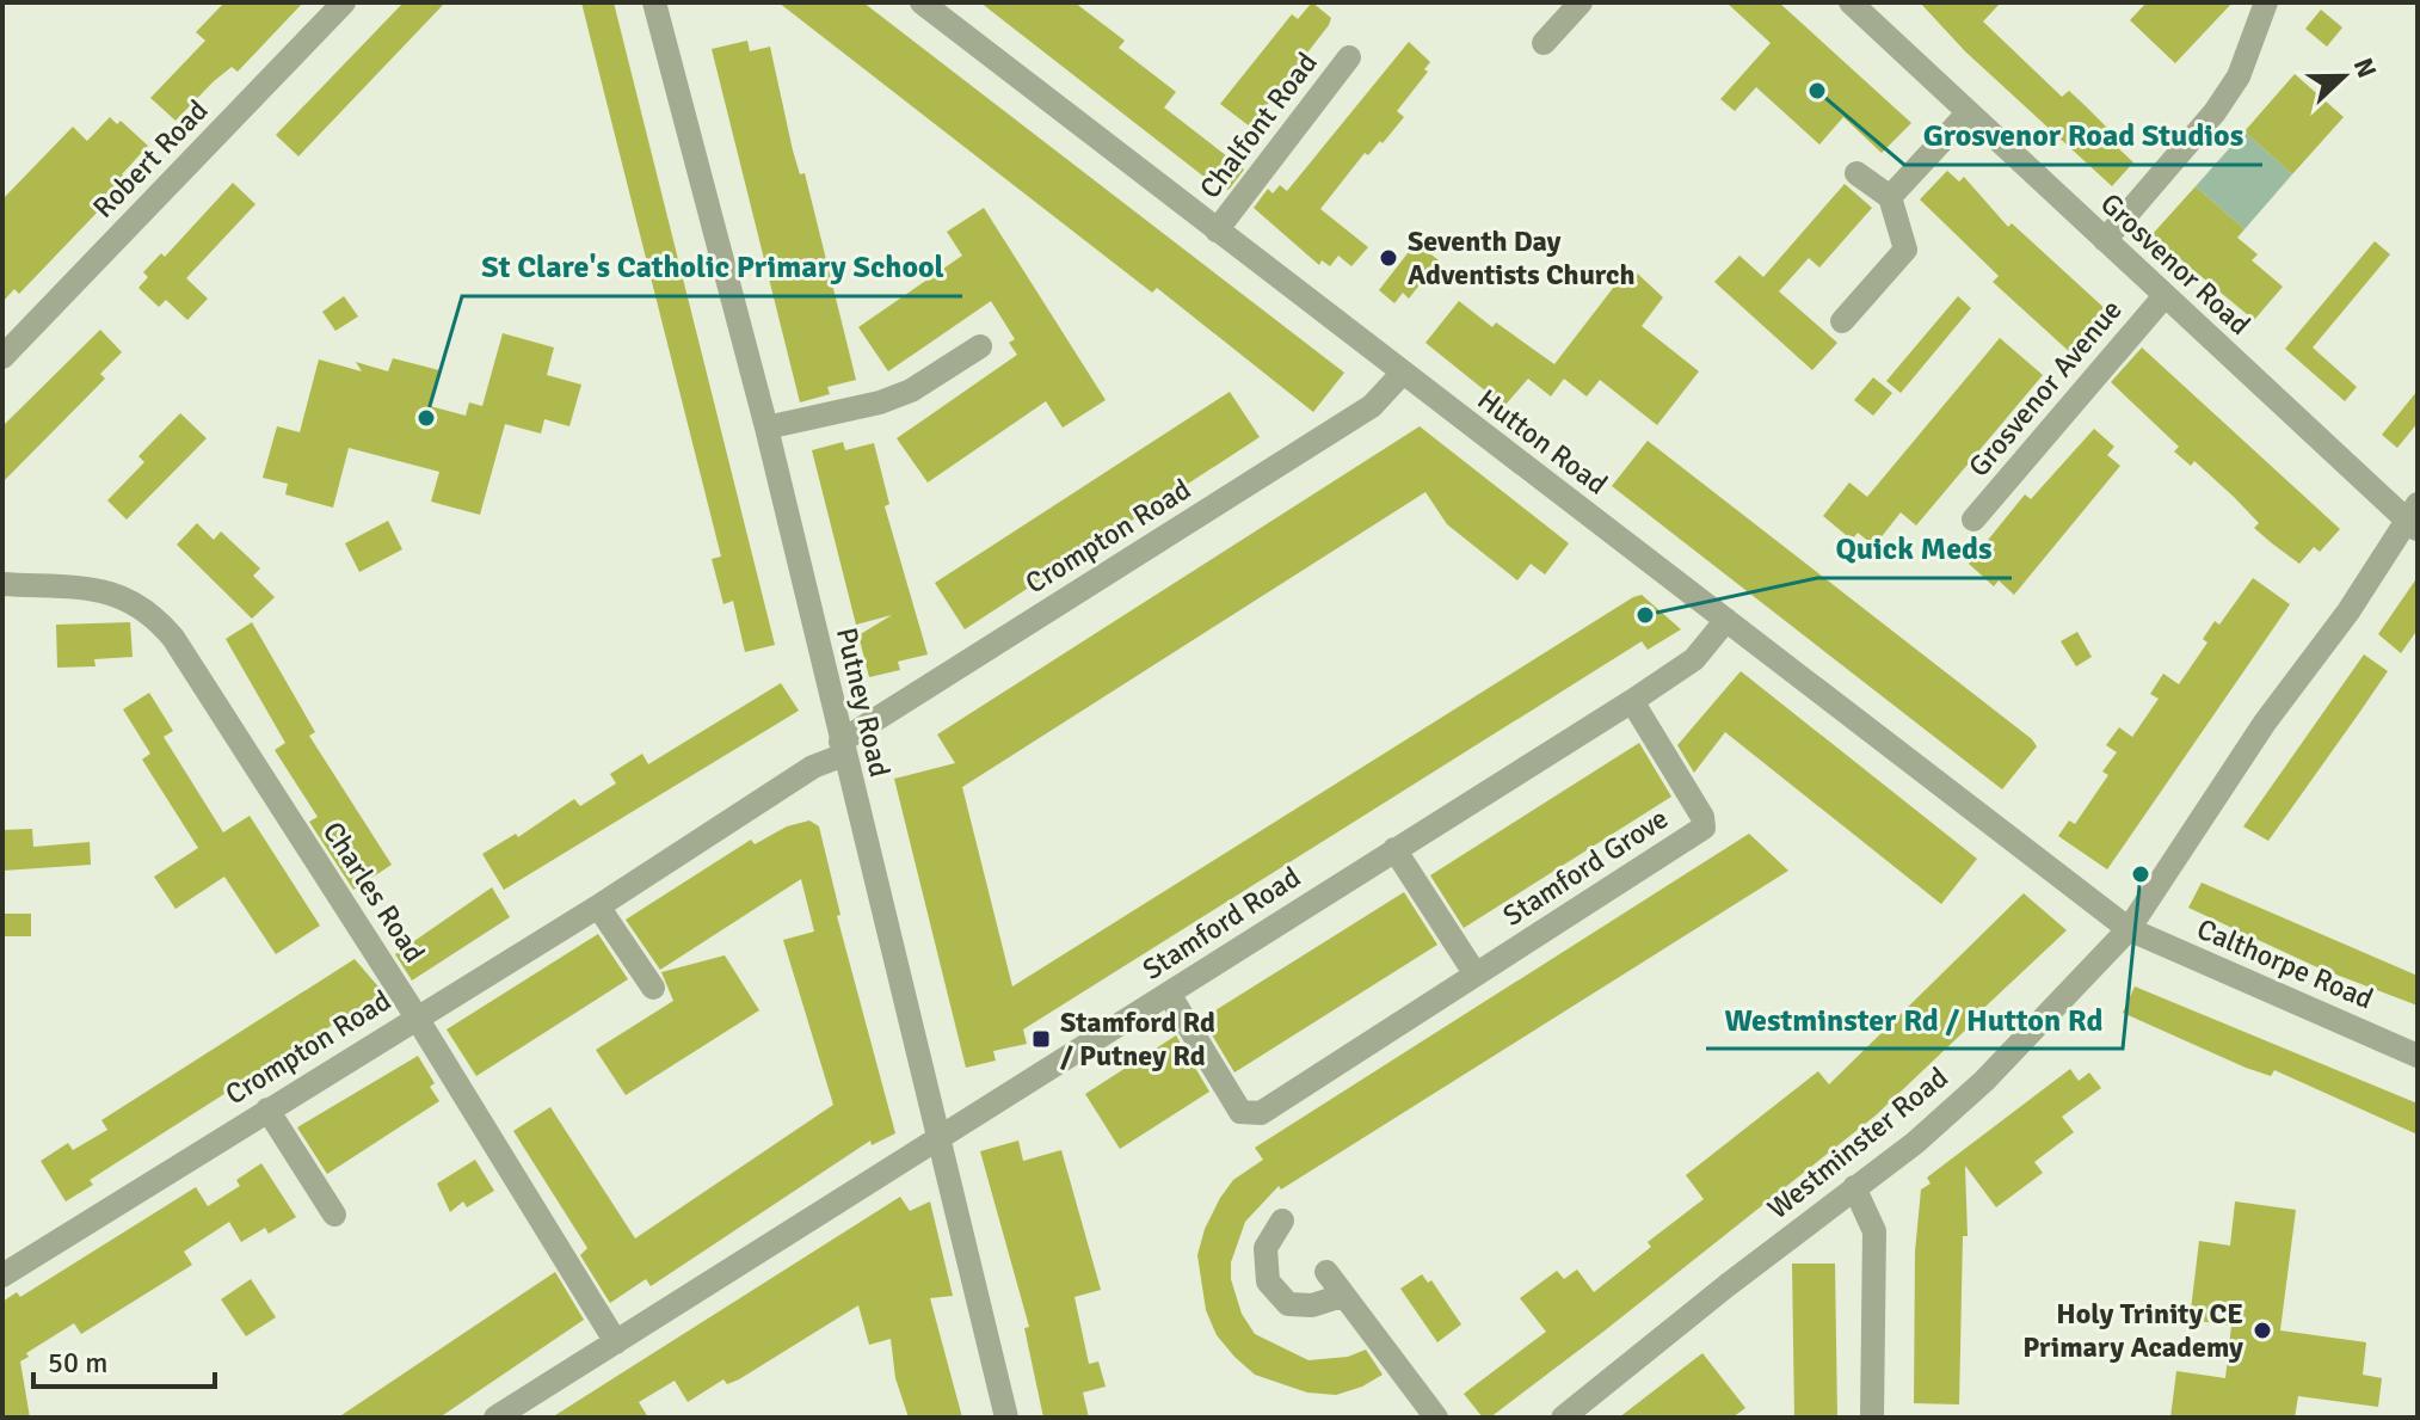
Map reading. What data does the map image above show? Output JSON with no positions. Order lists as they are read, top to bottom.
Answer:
{
  "streets": {
    "street": [
      "Chalfont Road",
      "Robert Road",
      "Grosvenor Road",
      "Grosvenor Avenue",
      "Hutton Road",
      "Crompton Road",
      "Putney Road",
      "Stamford Grove",
      "Charles Road",
      "Stamford Road",
      "Calthorpe Road",
      "Westminster Road"
    ]
  },
  "crossings": [
    ["Chalfont Road", "Hutton Road"],
    ["Grosvenor Road", "Grosvenor Avenue"],
    ["Grosvenor Road", "Westminster Road"],
    ["Hutton Road", "Crompton Road"],
    ["Hutton Road", "Stamford Road"],
    ["Hutton Road", "Calthorpe Road"],
    ["Hutton Road", "Westminster Road"],
    ["Crompton Road", "Putney Road"],
    ["Crompton Road", "Charles Road"],
    ["Putney Road", "Stamford Road"],
    ["Stamford Grove", "Stamford Road"],
    ["Charles Road", "Stamford Road"],
    ["Calthorpe Road", "Westminster Road"]
  ],
  "places": {
    "other": [
      "Grosvenor Road Studios",
      "Seventh Day Adventists Church",
      "St Clare's Catholic Primary School",
      "Quick Meds",
      "Westminster Rd / Hutton Rd",
      "Holy Trinity CE Primary Academy"
    ],
    "transit": ["Stamford Rd / Putney Rd"]
  },
  "scale_bar": "50 m",
  "north": "right"
}
